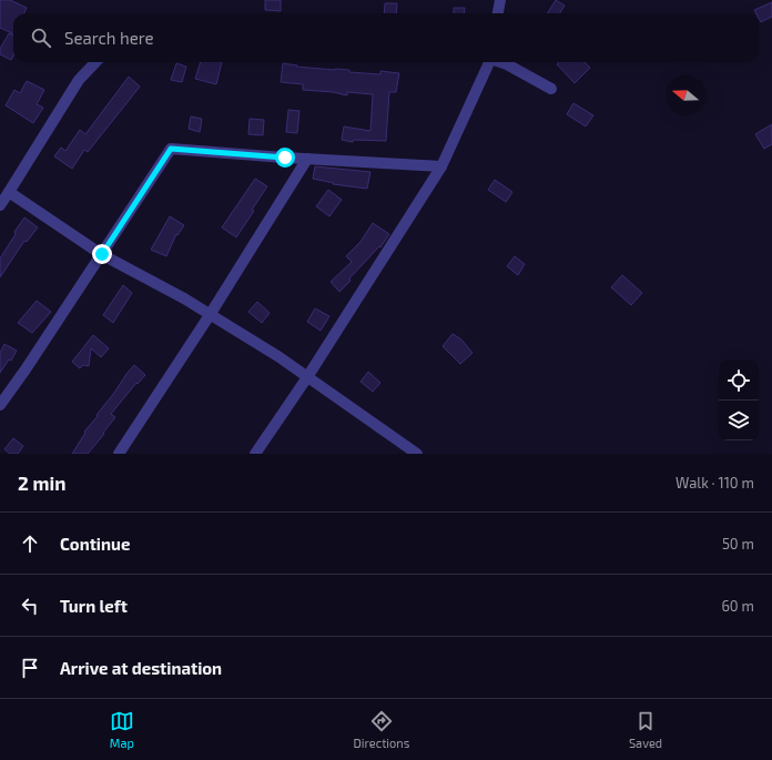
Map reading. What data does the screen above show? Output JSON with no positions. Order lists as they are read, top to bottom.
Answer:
{
  "north": "left",
  "page": {
    "search": "Search here",
    "heading": ["2 min", "Walk · 110 m"],
    "list": [
      ["Continue", "50 m"],
      ["Turn left", "60 m"],
      "Arrive at destination"
    ],
    "nav": ["Map", "Directions", "Saved"]
  }
}
